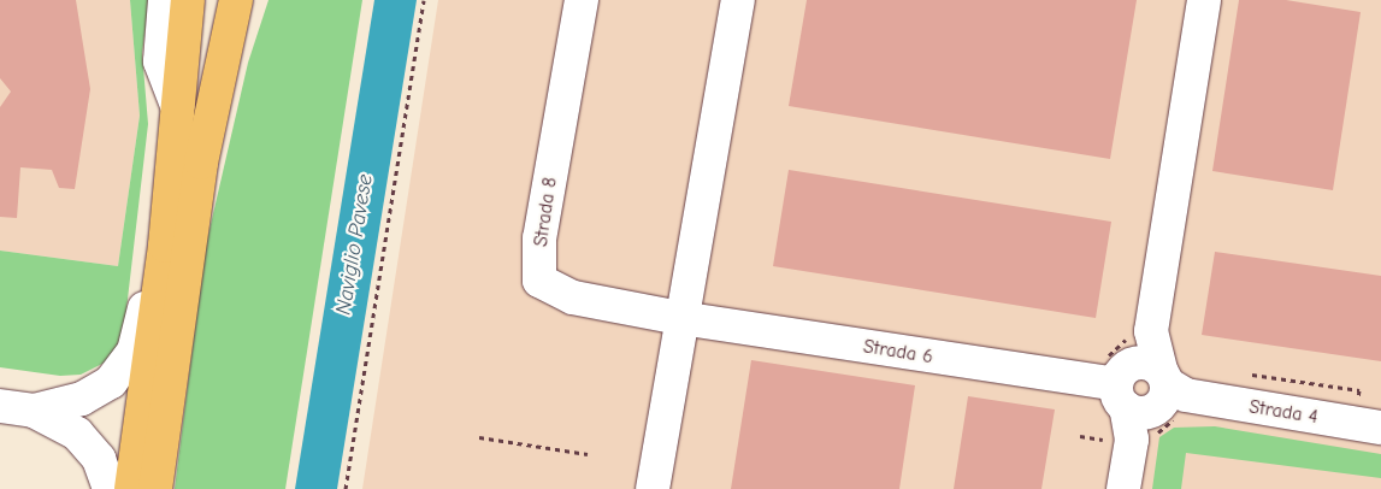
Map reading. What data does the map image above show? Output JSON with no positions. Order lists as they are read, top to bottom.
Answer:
{
  "streets": {
    "street": ["Strada 8", "Strada 6", "Strada 4"]
  },
  "crossings": [
    ["Strada 8", "Strada 6"],
    ["Strada 6", "Strada 4"]
  ],
  "water": ["Naviglio Pavese"]
}
